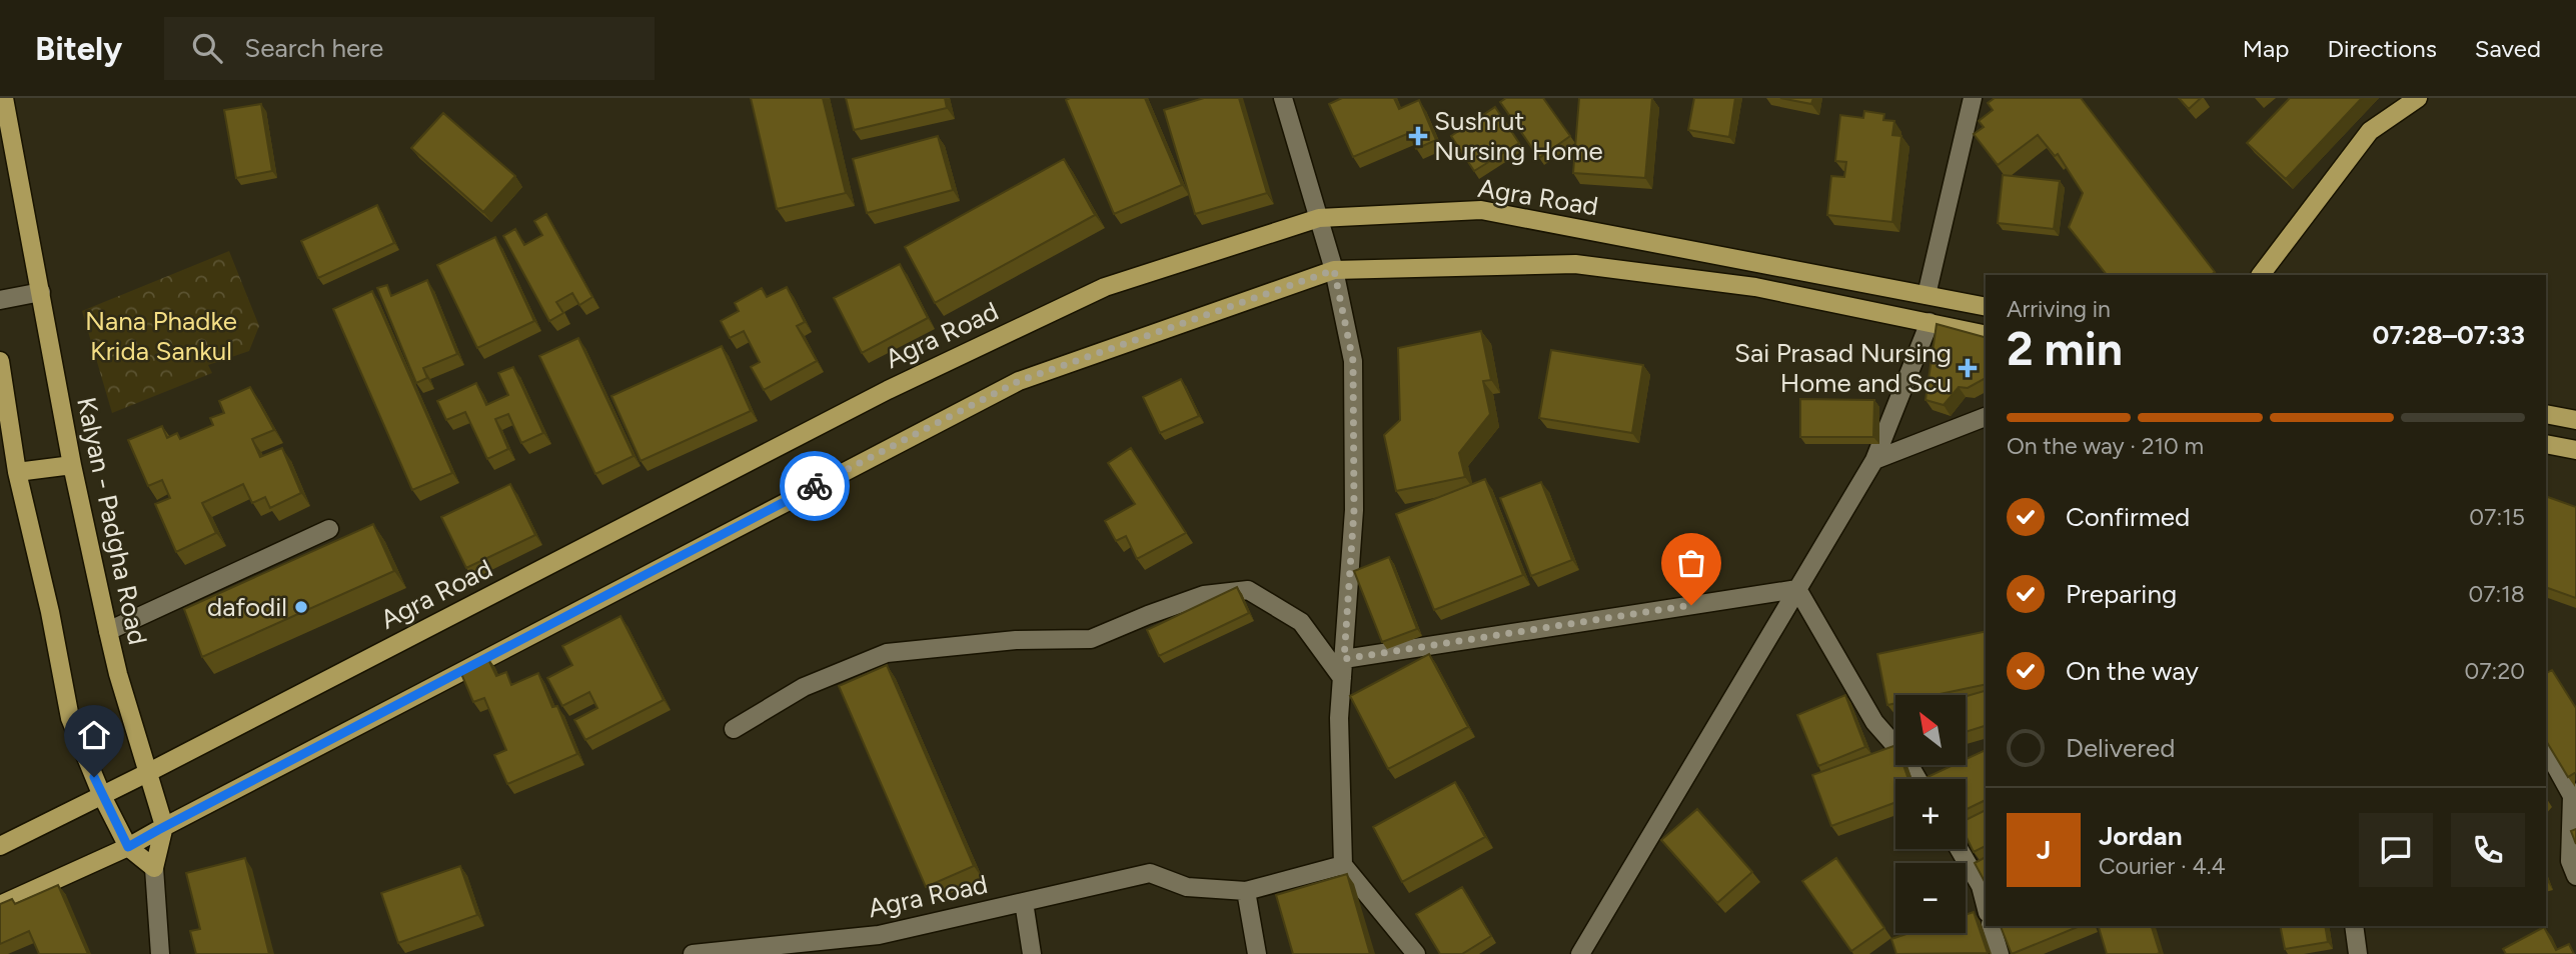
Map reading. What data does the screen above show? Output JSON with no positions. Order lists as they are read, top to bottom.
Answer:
{
  "streets": {
    "main road": ["Agra Road", "Kalyan - Padgha Road"]
  },
  "crossings": [
    ["Agra Road", "Kalyan - Padgha Road"]
  ],
  "parks": ["Nana Phadke Krida Sankul"],
  "places": {
    "health": ["Sushrut Nursing Home", "Sai Prasad Nursing Home and Scu"],
    "other": ["dafodil"]
  },
  "north": "top left",
  "page": {
    "header": "Bitely",
    "search": "Search here",
    "nav": ["Map", "Directions", "Saved"],
    "heading": ["2 min", "Arriving in", "07:28–07:33"],
    "panel": ["Jordan", "Courier · 4.4"],
    "bar": "On the way · 210 m",
    "list": [
      ["Confirmed", "07:15"],
      ["Preparing", "07:18"],
      ["On the way", "07:20"],
      "Delivered"
    ],
    "map_buttons": ["+", "−"],
    "round": "J"
  }
}
